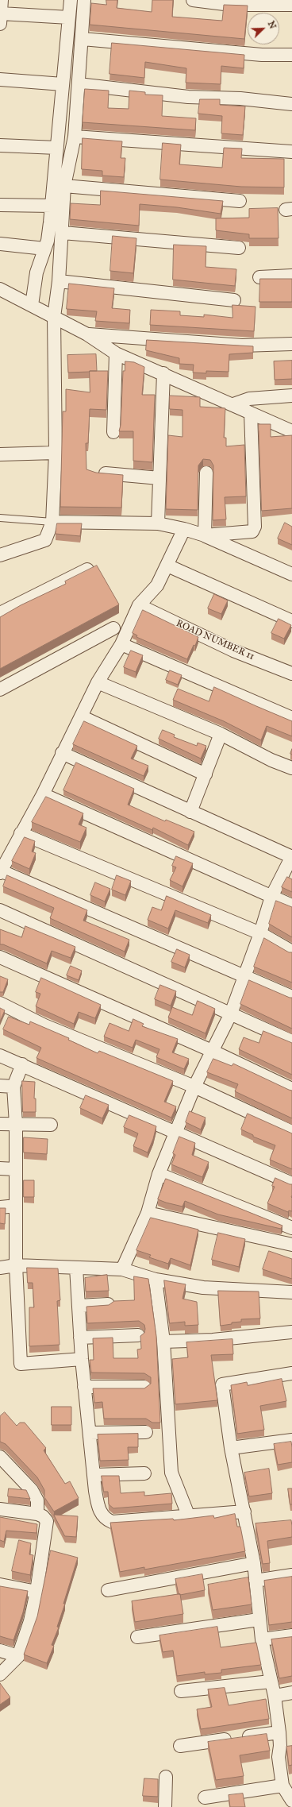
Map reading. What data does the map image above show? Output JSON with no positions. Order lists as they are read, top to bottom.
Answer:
{
  "streets": {
    "street": ["ROAD NUMBER 11"]
  },
  "north": "top right"
}
